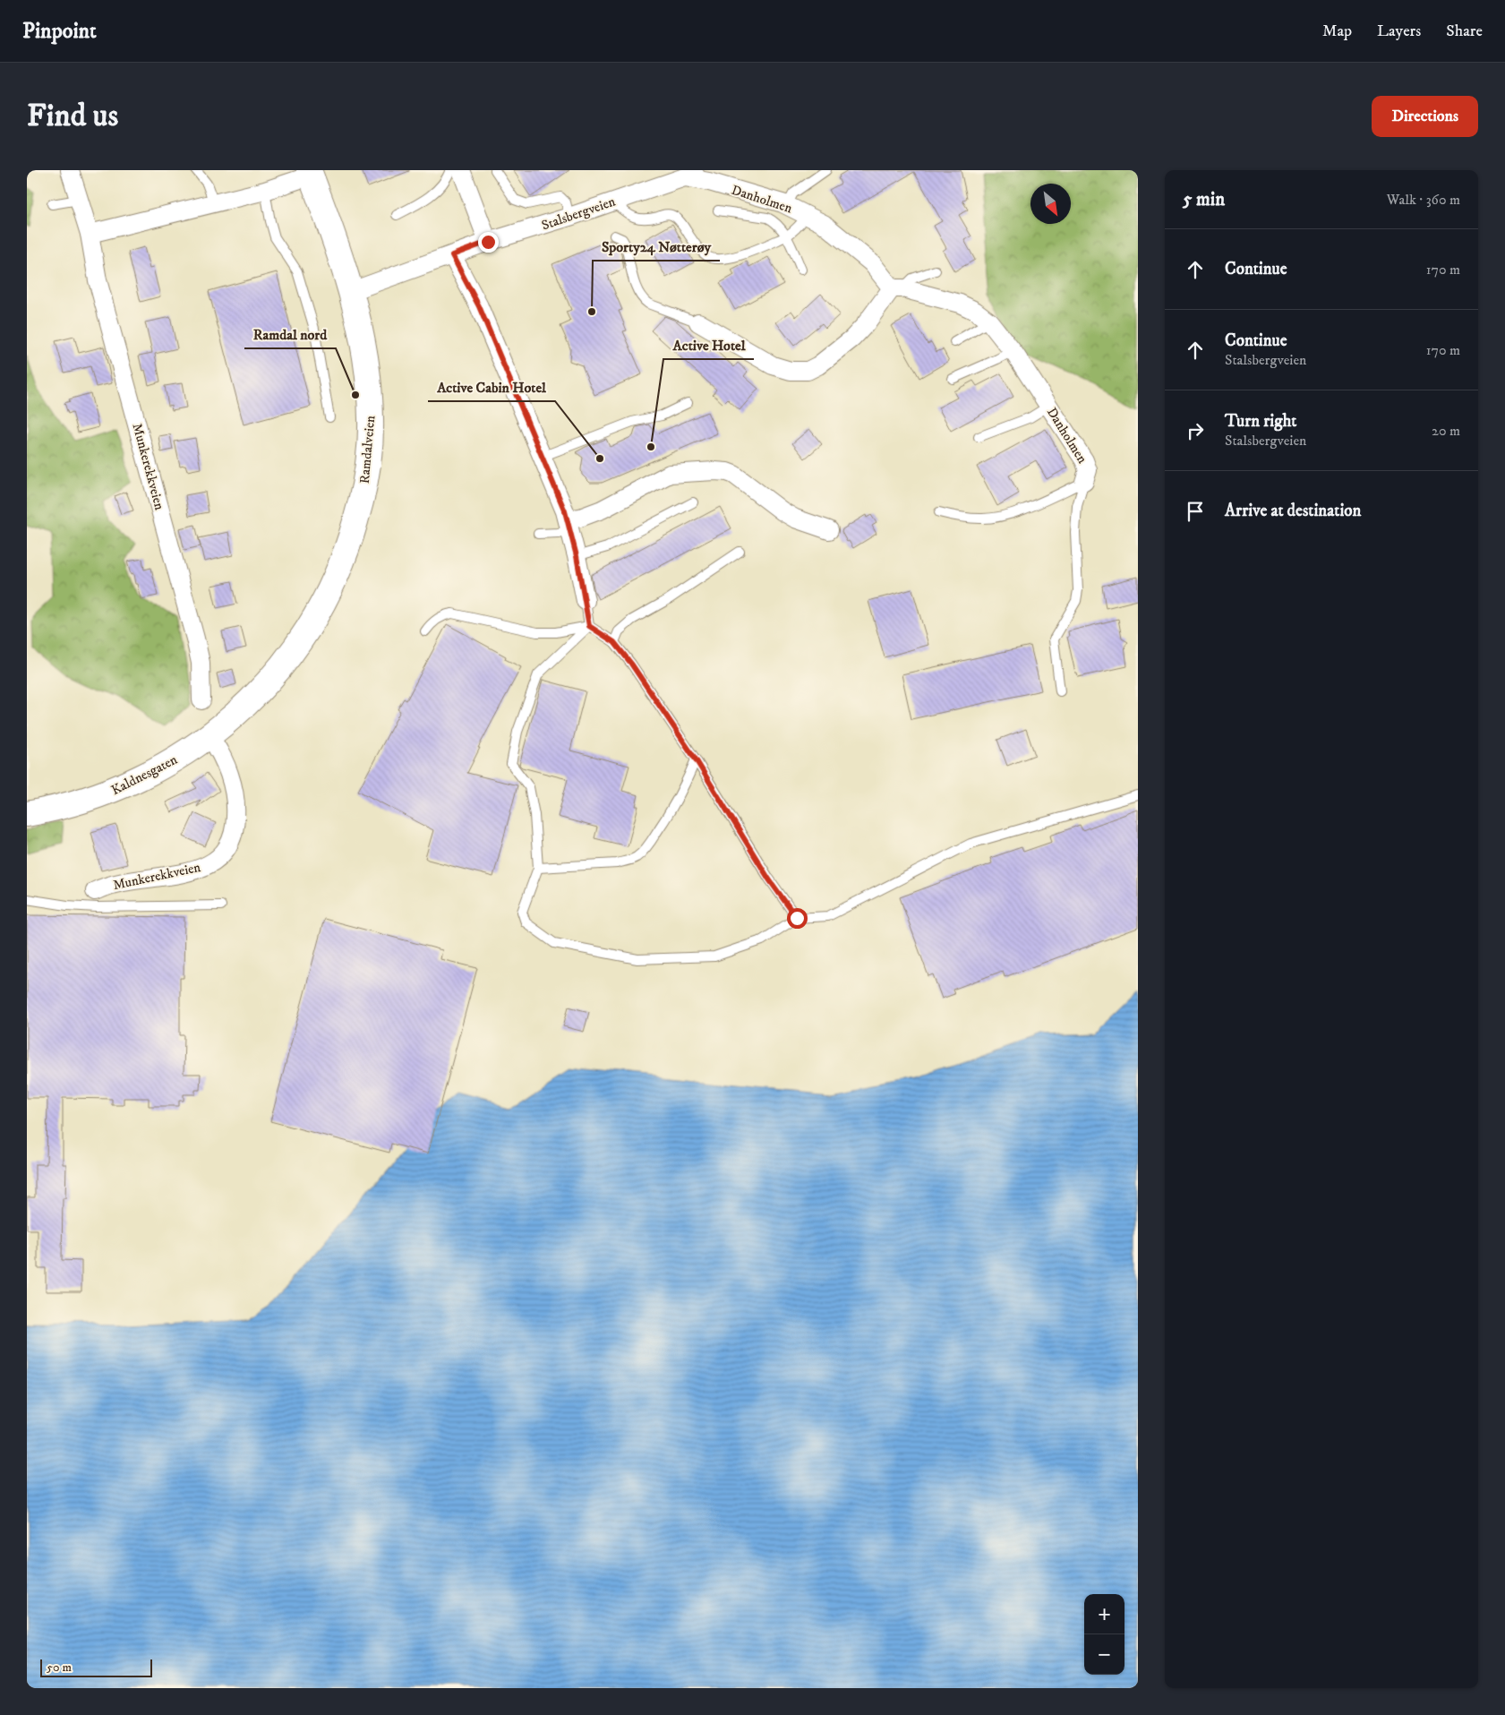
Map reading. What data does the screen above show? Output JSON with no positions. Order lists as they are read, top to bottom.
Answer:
{
  "streets": {
    "main road": ["Ramdalveien", "Kaldnesgaten"],
    "street": ["Danholmen", "Stalsbergveien", "Munkerekkveien"]
  },
  "crossings": [
    ["Danholmen", "Stalsbergveien"],
    ["Stalsbergveien", "Ramdalveien"],
    ["Ramdalveien", "Kaldnesgaten"],
    ["Munkerekkveien", "Kaldnesgaten"]
  ],
  "places": [
    "Sporty24 Nøtterøy",
    "Ramdal nord",
    "Active Hotel",
    "Active Cabin Hotel"
  ],
  "scale_bar": "50 m",
  "north": "bottom right",
  "page": {
    "header": "Pinpoint",
    "nav": ["Map", "Layers", "Share"],
    "buttons": "Directions",
    "title": "Find us",
    "heading": ["5 min", "Walk · 360 m"],
    "list": [
      ["Continue", "170 m"],
      ["Continue", "Stalsbergveien", "170 m"],
      ["Turn right", "Stalsbergveien", "20 m"],
      "Arrive at destination"
    ],
    "map_buttons": ["+", "−"],
    "scale": "50 m"
  }
}
